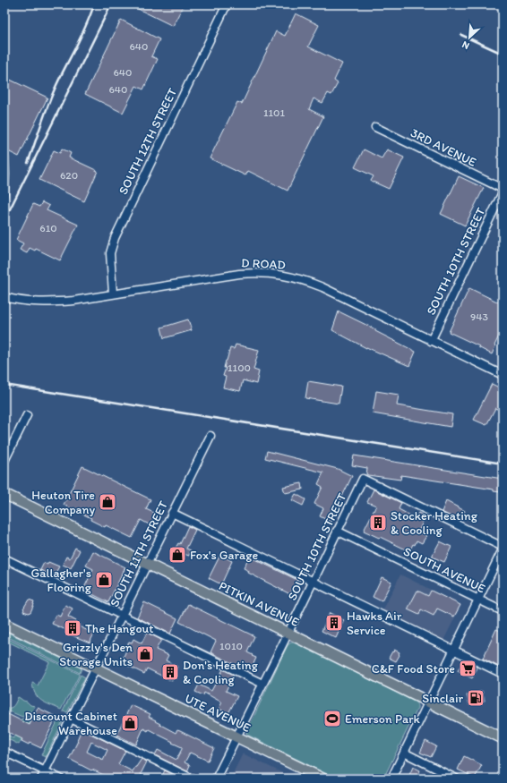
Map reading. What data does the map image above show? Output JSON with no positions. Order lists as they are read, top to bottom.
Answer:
{
  "streets": {
    "main road": ["PITKIN AVENUE", "UTE AVENUE"],
    "street": [
      "SOUTH 12TH STREET",
      "3RD AVENUE",
      "SOUTH 10TH STREET",
      "D ROAD",
      "SOUTH 11TH STREET",
      "SOUTH AVENUE"
    ]
  },
  "crossings": [
    ["SOUTH 12TH STREET", "D ROAD"],
    ["SOUTH 10TH STREET", "D ROAD"],
    ["SOUTH 10TH STREET", "SOUTH AVENUE"],
    ["SOUTH 10TH STREET", "PITKIN AVENUE"],
    ["SOUTH 10TH STREET", "UTE AVENUE"],
    ["SOUTH 11TH STREET", "PITKIN AVENUE"],
    ["SOUTH 11TH STREET", "UTE AVENUE"]
  ],
  "places": {
    "shop": [
      "Heuton Tire Company",
      "Fox's Garage",
      "Gallagher's Flooring",
      "Grizzly's Den Storage Units",
      "Discount Cabinet Warehouse"
    ],
    "building": [
      "Stocker Heating & Cooling",
      "Hawks Air Service",
      "The Hangout",
      "Don's Heating & Cooling"
    ],
    "supermarket": ["C&F Food Store"],
    "fuel station": ["Sinclair"],
    "sports": ["Emerson Park"]
  },
  "house_numbers": [
    "640",
    "640",
    "640",
    "1101",
    "620",
    "610",
    "943",
    "1100",
    "1010"
  ],
  "north": "bottom left"
}
